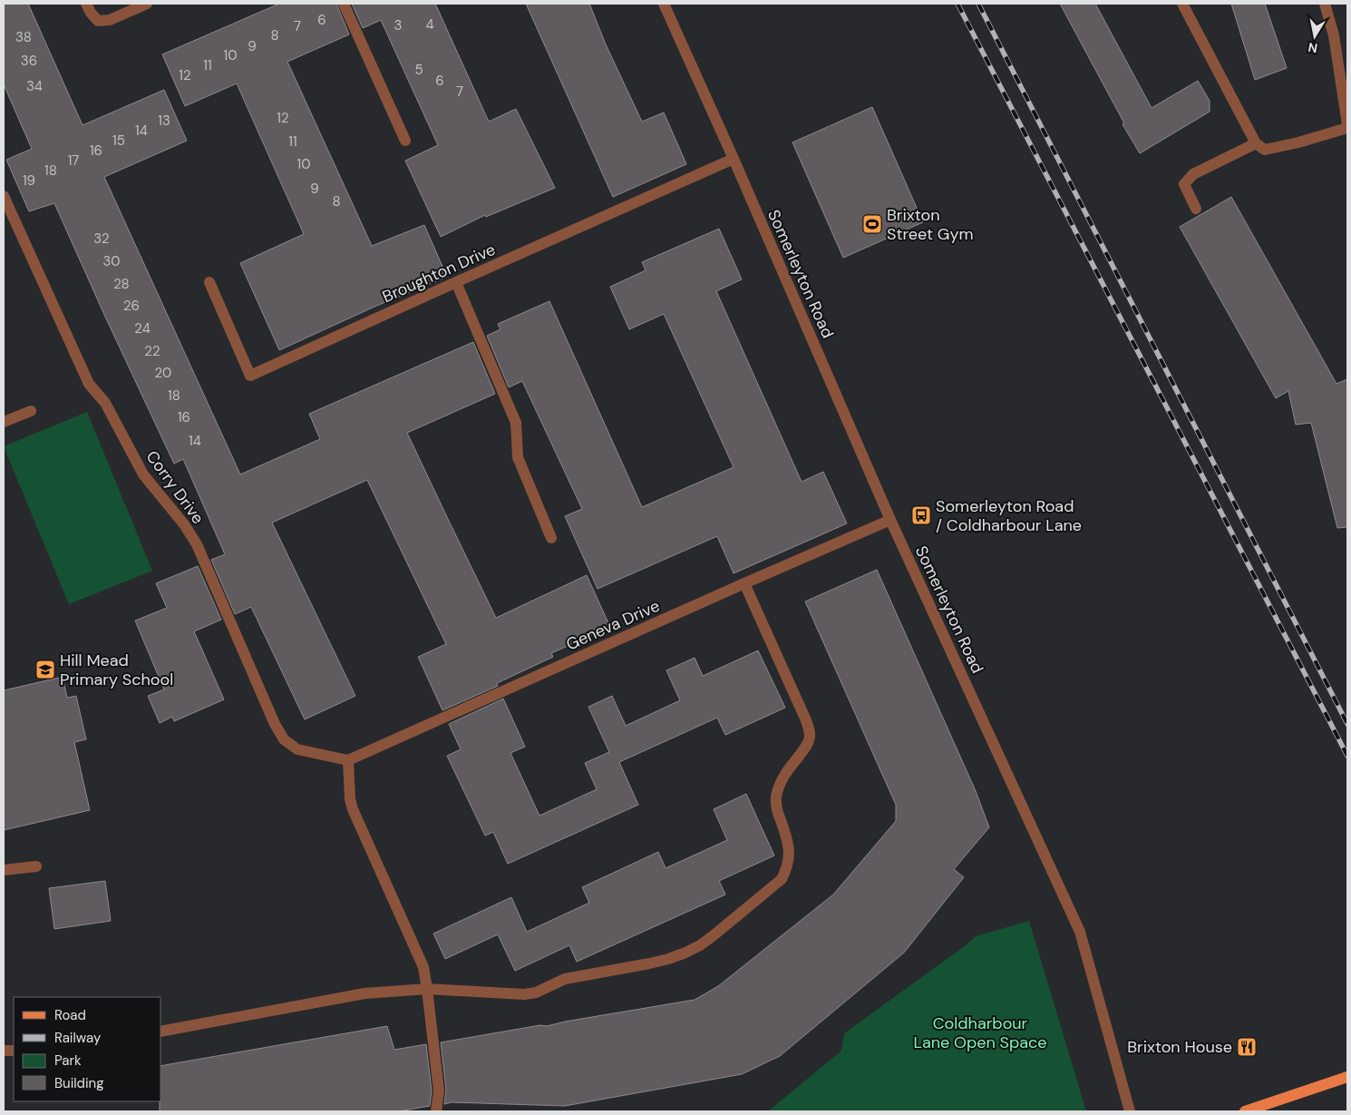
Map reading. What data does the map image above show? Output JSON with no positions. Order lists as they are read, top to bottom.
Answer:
{
  "streets": {
    "street": [
      "Broughton Drive",
      "Somerleyton Road",
      "Corry Drive",
      "Geneva Drive"
    ]
  },
  "crossings": [
    ["Broughton Drive", "Somerleyton Road"],
    ["Somerleyton Road", "Geneva Drive"],
    ["Corry Drive", "Geneva Drive"]
  ],
  "parks": ["Coldharbour Lane Open Space"],
  "places": {
    "sports": ["Brixton Street Gym"],
    "bus stop": ["Somerleyton Road / Coldharbour Lane"],
    "school or university": ["Hill Mead Primary School"],
    "restaurant": ["Brixton House"]
  },
  "house_numbers": [
    "6",
    "4",
    "3",
    "7",
    "8",
    "38",
    "9",
    "10",
    "36",
    "11",
    "5",
    "12",
    "6",
    "34",
    "7",
    "12",
    "13",
    "14",
    "15",
    "11",
    "16",
    "17",
    "10",
    "18",
    "19",
    "9",
    "8",
    "32",
    "30",
    "28",
    "26",
    "24",
    "22",
    "20",
    "18",
    "16",
    "14"
  ],
  "legend": [
    "Road",
    "Railway",
    "Park",
    "Building"
  ],
  "north": "bottom"
}
